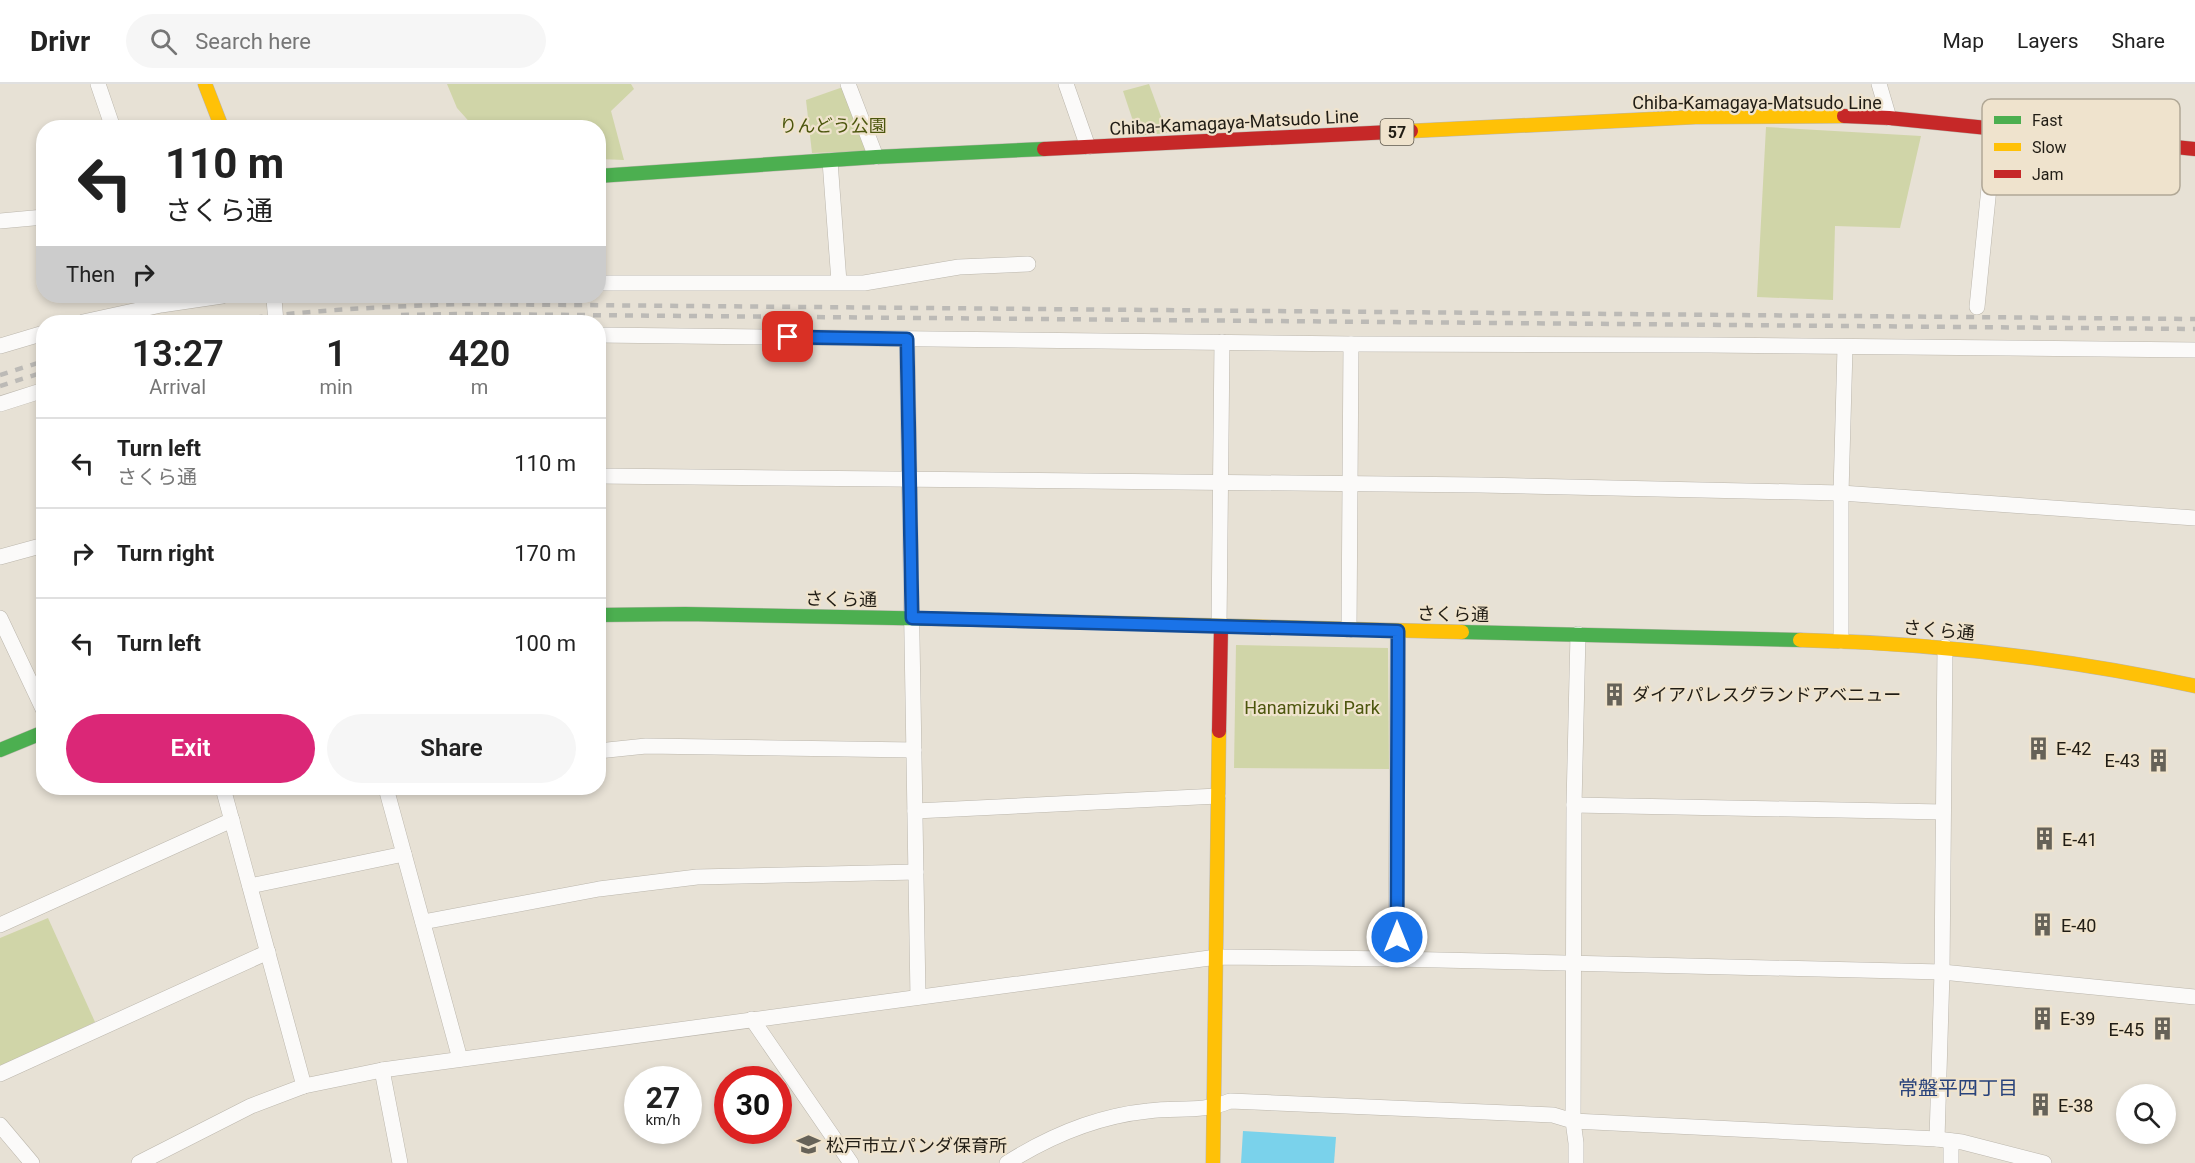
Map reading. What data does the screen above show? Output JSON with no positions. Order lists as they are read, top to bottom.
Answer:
{
  "streets": {
    "street": ["Chiba-Kamagaya-Matsudo Line", "57", "さくら通"]
  },
  "districts": ["常盤平四丁目"],
  "parks": ["りんどう公園", "Hanamizuki Park"],
  "places": {
    "building": [
      "ダイアパレスグランドアベニュー",
      "E-42",
      "E-43",
      "E-41",
      "E-40",
      "E-39",
      "E-45",
      "E-38"
    ],
    "school or university": ["松戸市立パンダ保育所"]
  },
  "legend": ["Fast", "Slow", "Jam"],
  "page": {
    "header": "Drivr",
    "search": "Search here",
    "nav": ["Map", "Layers", "Share"],
    "turn": ["110 m", "さくら通"],
    "then": "Then",
    "eta": [
      "13:27",
      "Arrival",
      "1",
      "min",
      "420",
      "m"
    ],
    "list": [
      {
        "name": "Turn left",
        "note": "さくら通",
        "value": "110 m"
      },
      {
        "name": "Turn right",
        "value": "170 m"
      },
      {
        "name": "Turn left",
        "value": "100 m"
      }
    ],
    "buttons": ["Exit", "Share"],
    "speed": "27 km/h",
    "limit": "30"
  }
}
